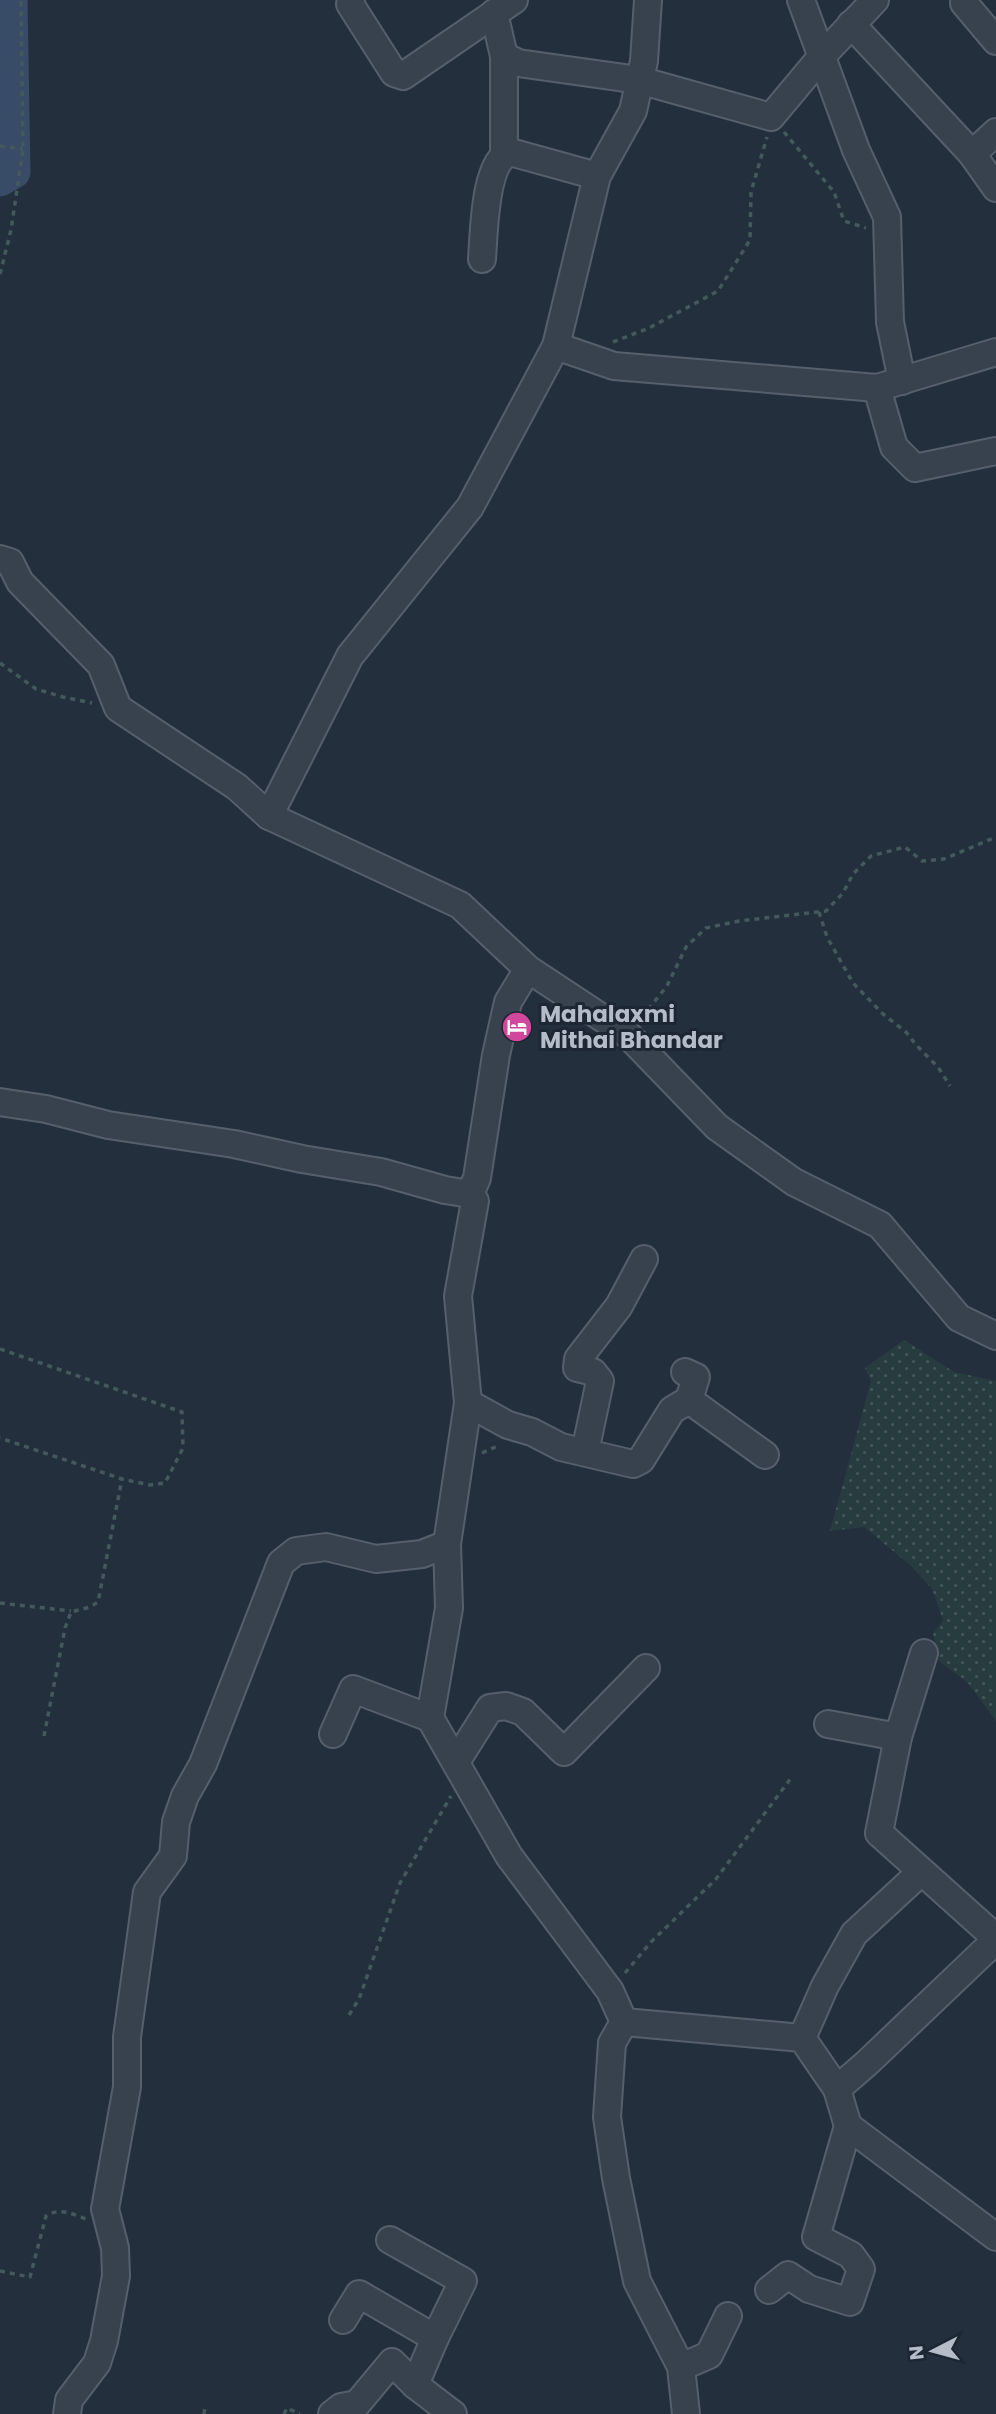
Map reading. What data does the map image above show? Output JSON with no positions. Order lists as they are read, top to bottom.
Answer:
{
  "places": {
    "hotel": ["Mahalaxmi Mithai Bhandar"]
  },
  "north": "left"
}
